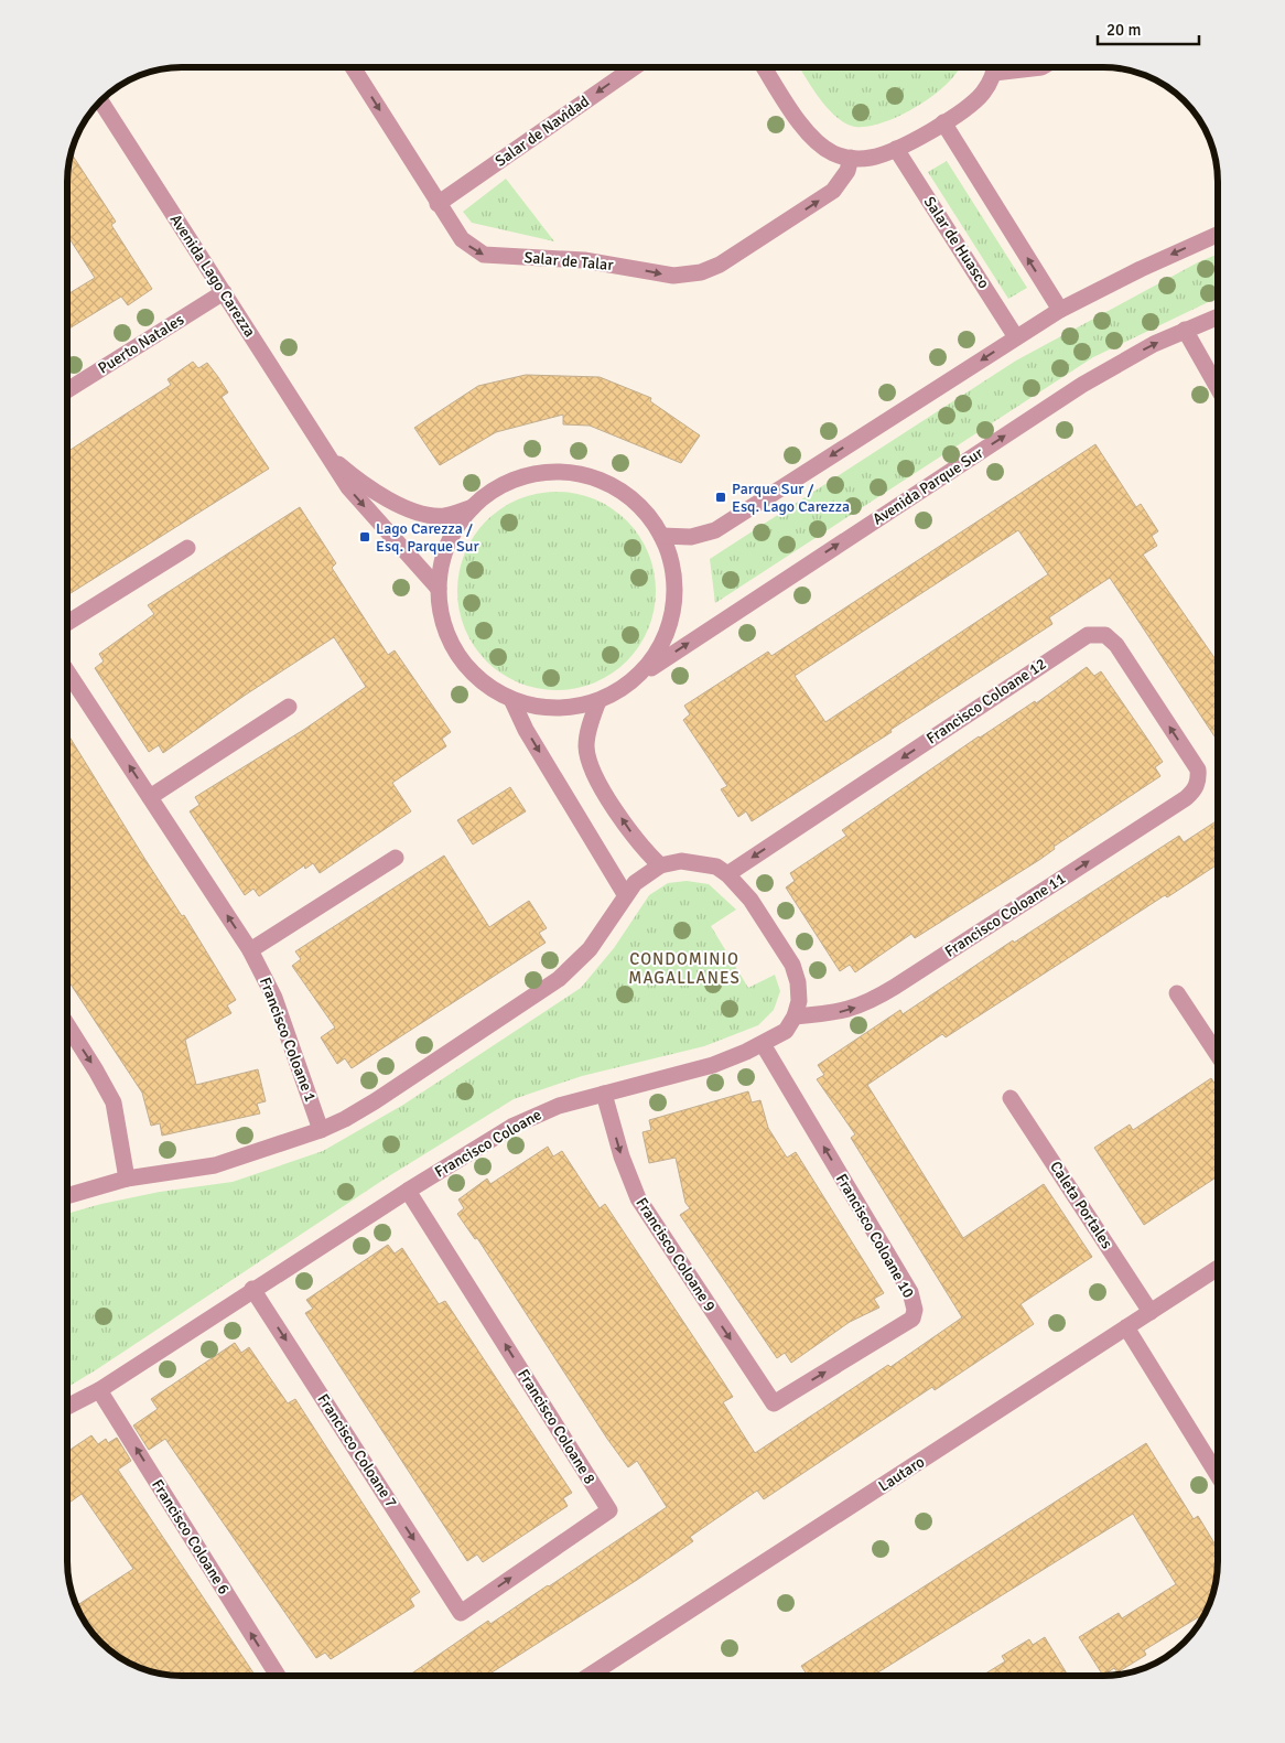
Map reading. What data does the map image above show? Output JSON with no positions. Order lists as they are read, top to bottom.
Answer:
{
  "streets": {
    "street": [
      "Salar de Navidad",
      "Salar de Huasco",
      "Salar de Talar",
      "Avenida Lago Carezza",
      "Puerto Natales",
      "Avenida Parque Sur",
      "Francisco Coloane 12",
      "Francisco Coloane 11",
      "Francisco Coloane 1",
      "Francisco Coloane",
      "Caleta Portales",
      "Francisco Coloane 10",
      "Francisco Coloane 9",
      "Francisco Coloane 8",
      "Francisco Coloane 7",
      "Lautaro",
      "Francisco Coloane 6"
    ]
  },
  "crossings": [
    ["Salar de Navidad", "Salar de Talar"],
    ["Avenida Lago Carezza", "Puerto Natales"],
    ["Francisco Coloane 12", "Francisco Coloane 11"],
    ["Francisco Coloane 11", "Francisco Coloane"],
    ["Francisco Coloane", "Francisco Coloane 10"],
    ["Francisco Coloane", "Francisco Coloane 9"],
    ["Francisco Coloane", "Francisco Coloane 8"],
    ["Francisco Coloane", "Francisco Coloane 7"],
    ["Francisco Coloane", "Francisco Coloane 6"],
    ["Caleta Portales", "Lautaro"],
    ["Francisco Coloane 10", "Francisco Coloane 9"],
    ["Francisco Coloane 8", "Francisco Coloane 7"]
  ],
  "one_way": [
    "Salar de Navidad",
    "Francisco Coloane 11",
    "Francisco Coloane 1",
    "Francisco Coloane 9",
    "Francisco Coloane 7",
    "Francisco Coloane 6"
  ],
  "districts": ["CONDOMINIO MAGALLANES"],
  "places": {
    "transit": ["Parque Sur / Esq. Lago Carezza", "Lago Carezza / Esq. Parque Sur"]
  },
  "scale_bar": "20 m"
}
